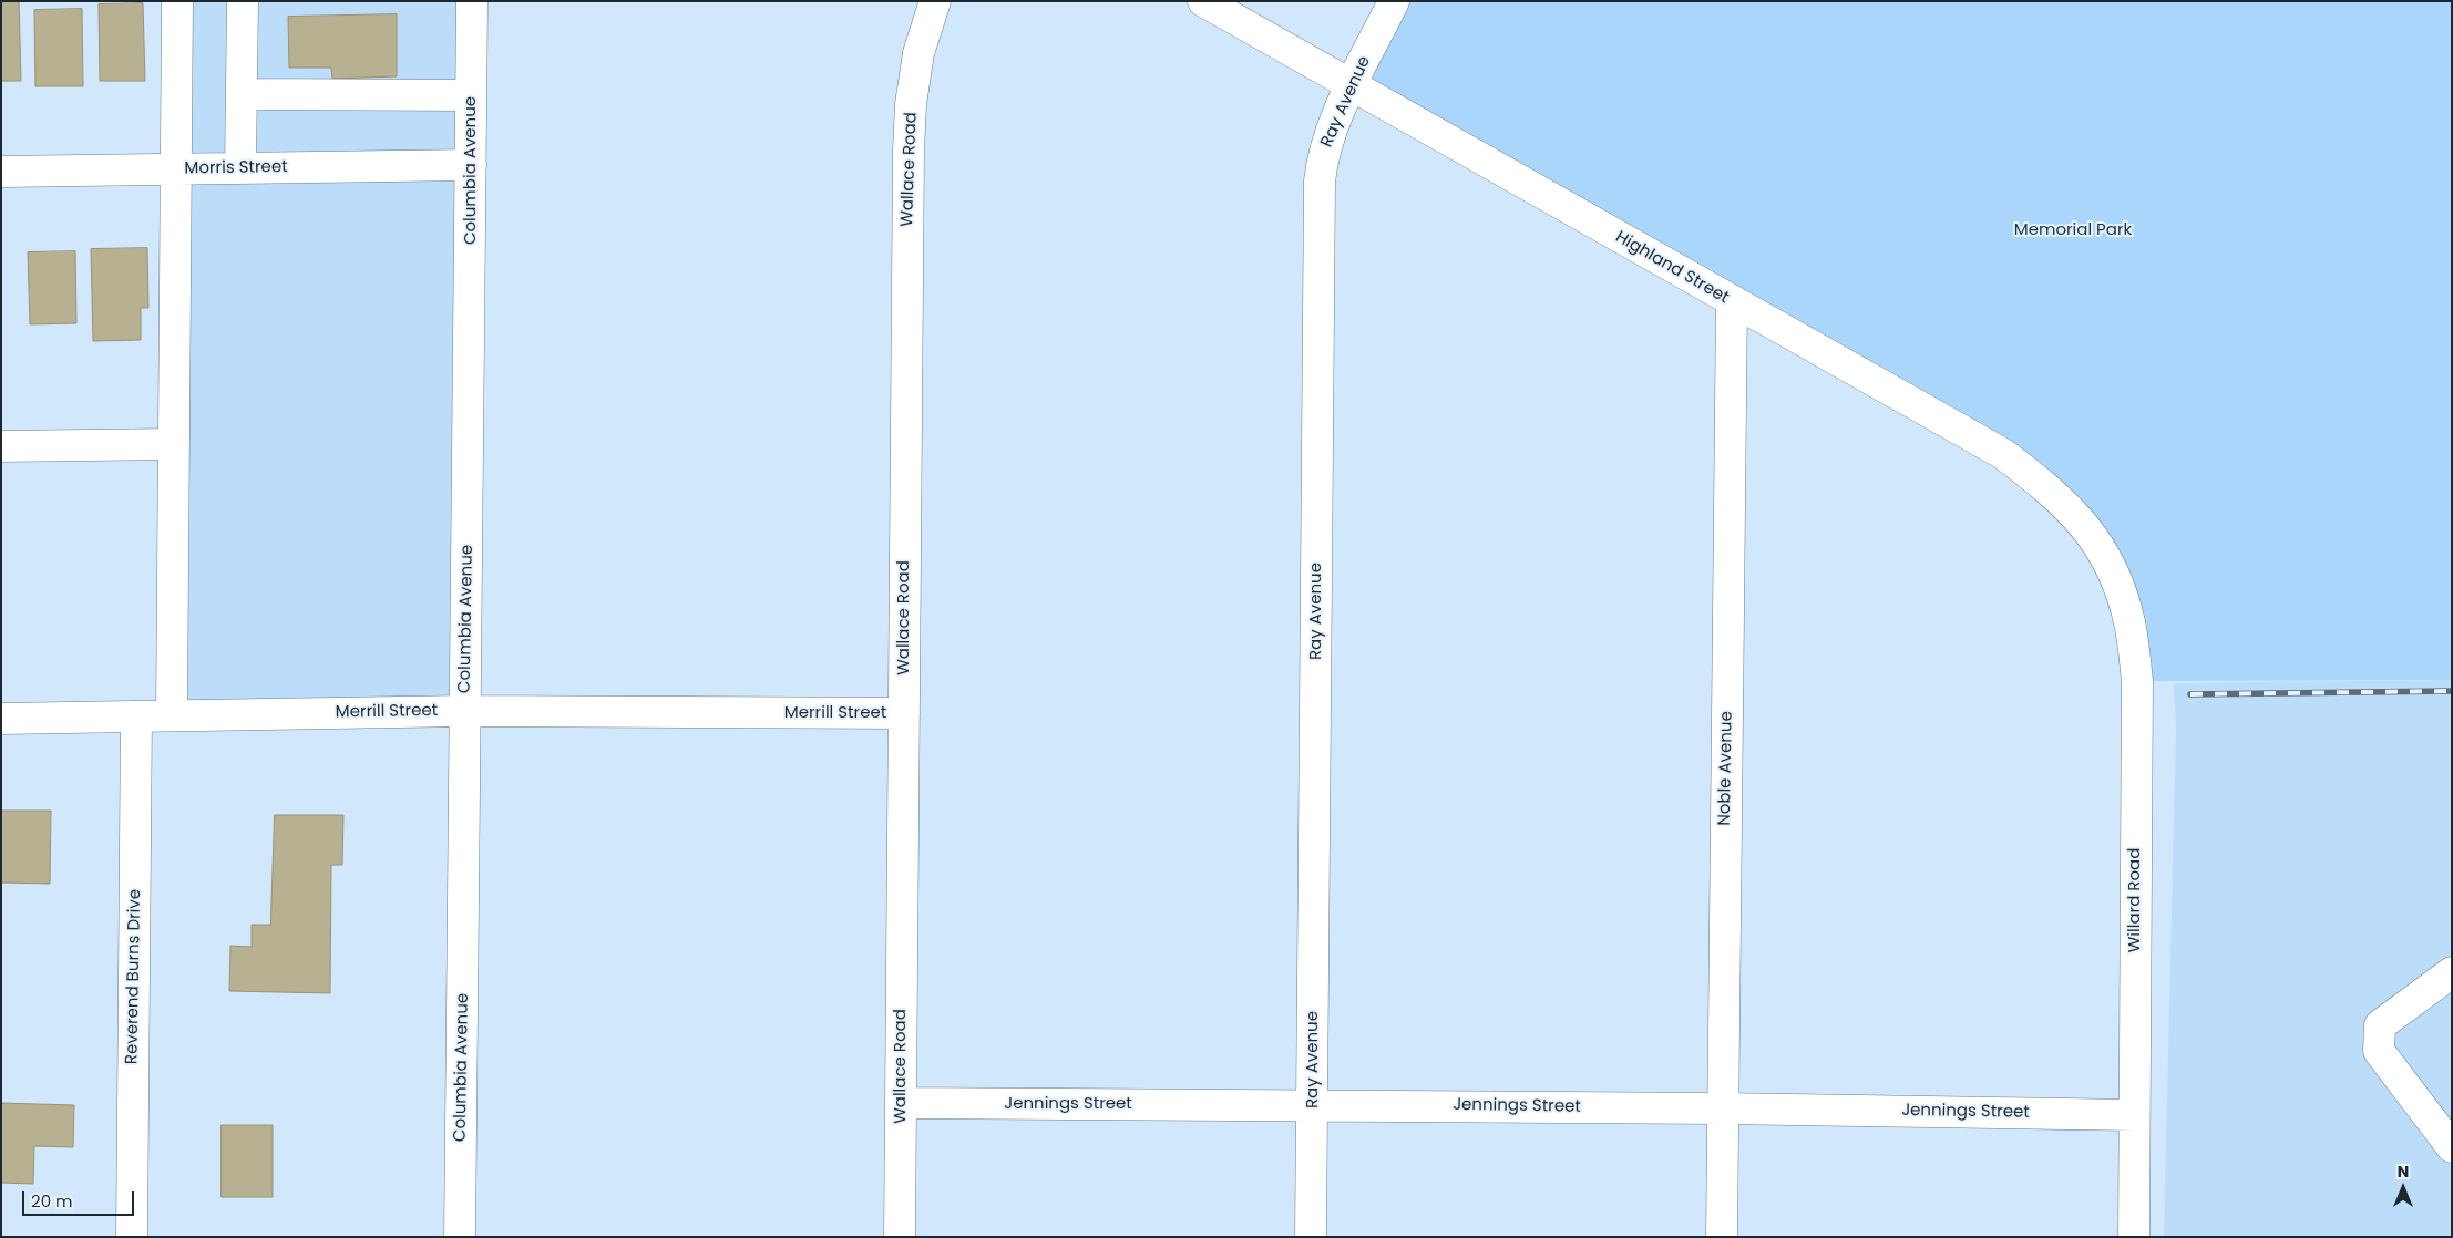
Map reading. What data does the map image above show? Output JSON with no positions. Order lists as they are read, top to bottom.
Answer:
{
  "streets": {
    "street": [
      "Ray Avenue",
      "Morris Street",
      "Wallace Road",
      "Columbia Avenue",
      "Highland Street",
      "Merrill Street",
      "Noble Avenue",
      "Willard Road",
      "Reverend Burns Drive",
      "Jennings Street"
    ]
  },
  "crossings": [
    ["Ray Avenue", "Highland Street"],
    ["Ray Avenue", "Jennings Street"],
    ["Morris Street", "Columbia Avenue"],
    ["Wallace Road", "Merrill Street"],
    ["Wallace Road", "Jennings Street"],
    ["Columbia Avenue", "Merrill Street"],
    ["Highland Street", "Noble Avenue"],
    ["Highland Street", "Willard Road"],
    ["Merrill Street", "Reverend Burns Drive"],
    ["Noble Avenue", "Jennings Street"],
    ["Willard Road", "Jennings Street"]
  ],
  "parks": ["Memorial Park"],
  "scale_bar": "20 m",
  "north": "top"
}
